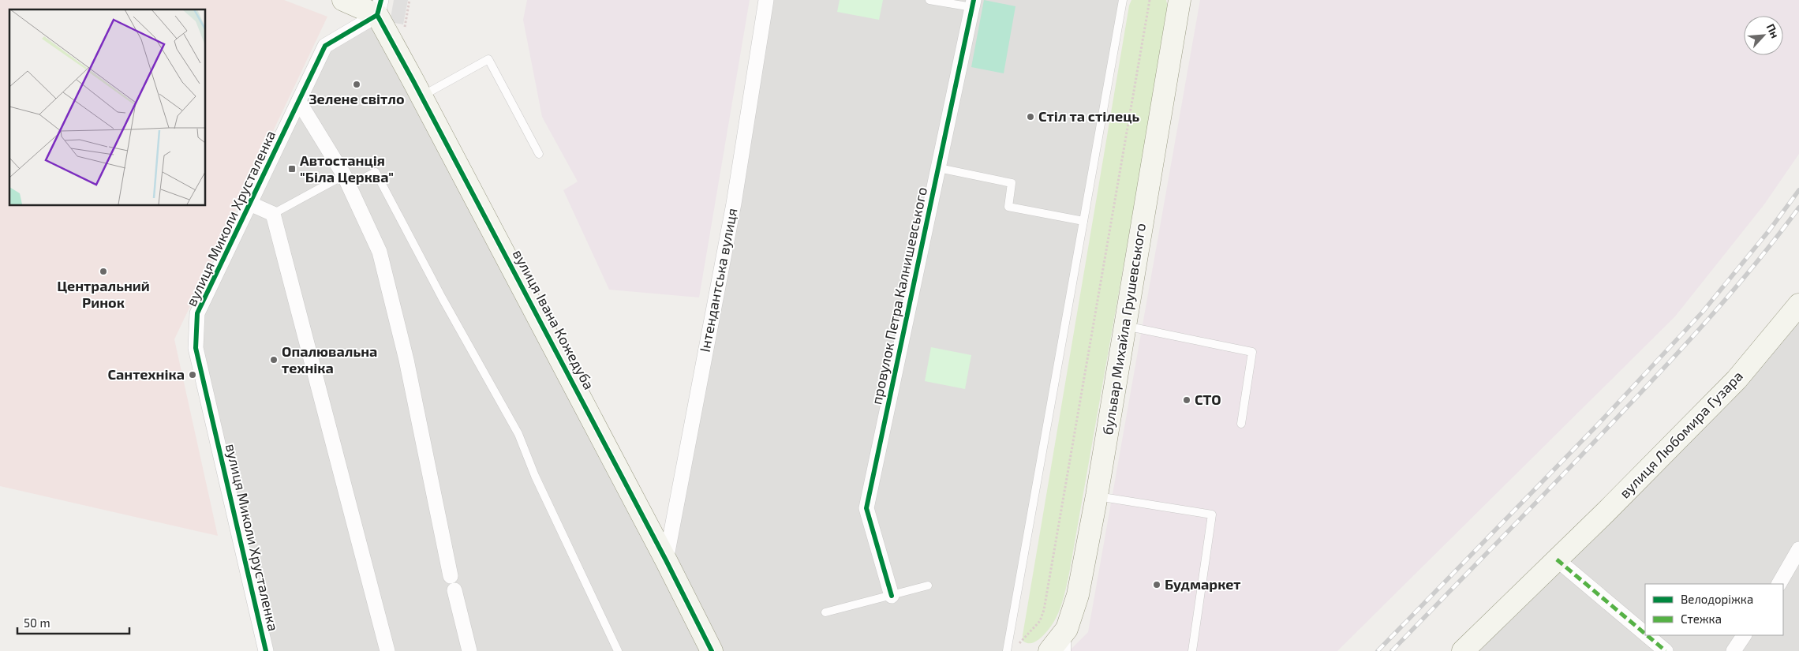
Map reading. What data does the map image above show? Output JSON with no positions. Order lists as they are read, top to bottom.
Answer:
{
  "streets": {
    "main road": ["вулиця Івана Кожедуба", "бульвар Михайла Грушевського", "вулиця Любомира Гузара"],
    "street": ["вулиця Миколи Хрусталенка", "Інтендантська вулиця", "провулок Петра Калнишевського"]
  },
  "crossings": [
    ["вулиця Миколи Хрусталенка", "вулиця Івана Кожедуба"],
    ["Інтендантська вулиця", "вулиця Івана Кожедуба"]
  ],
  "places": {
    "other": [
      "Зелене світло",
      "Стіл та стілець",
      "Центральний Ринок",
      "Опалювальна техніка",
      "Сантехніка",
      "СТО",
      "Будмаркет"
    ],
    "transit": ["Автостанція \"Біла Церква\""]
  },
  "legend": ["Велодоріжка", "Стежка"],
  "scale_bar": "50 m",
  "north": "top right"
}
